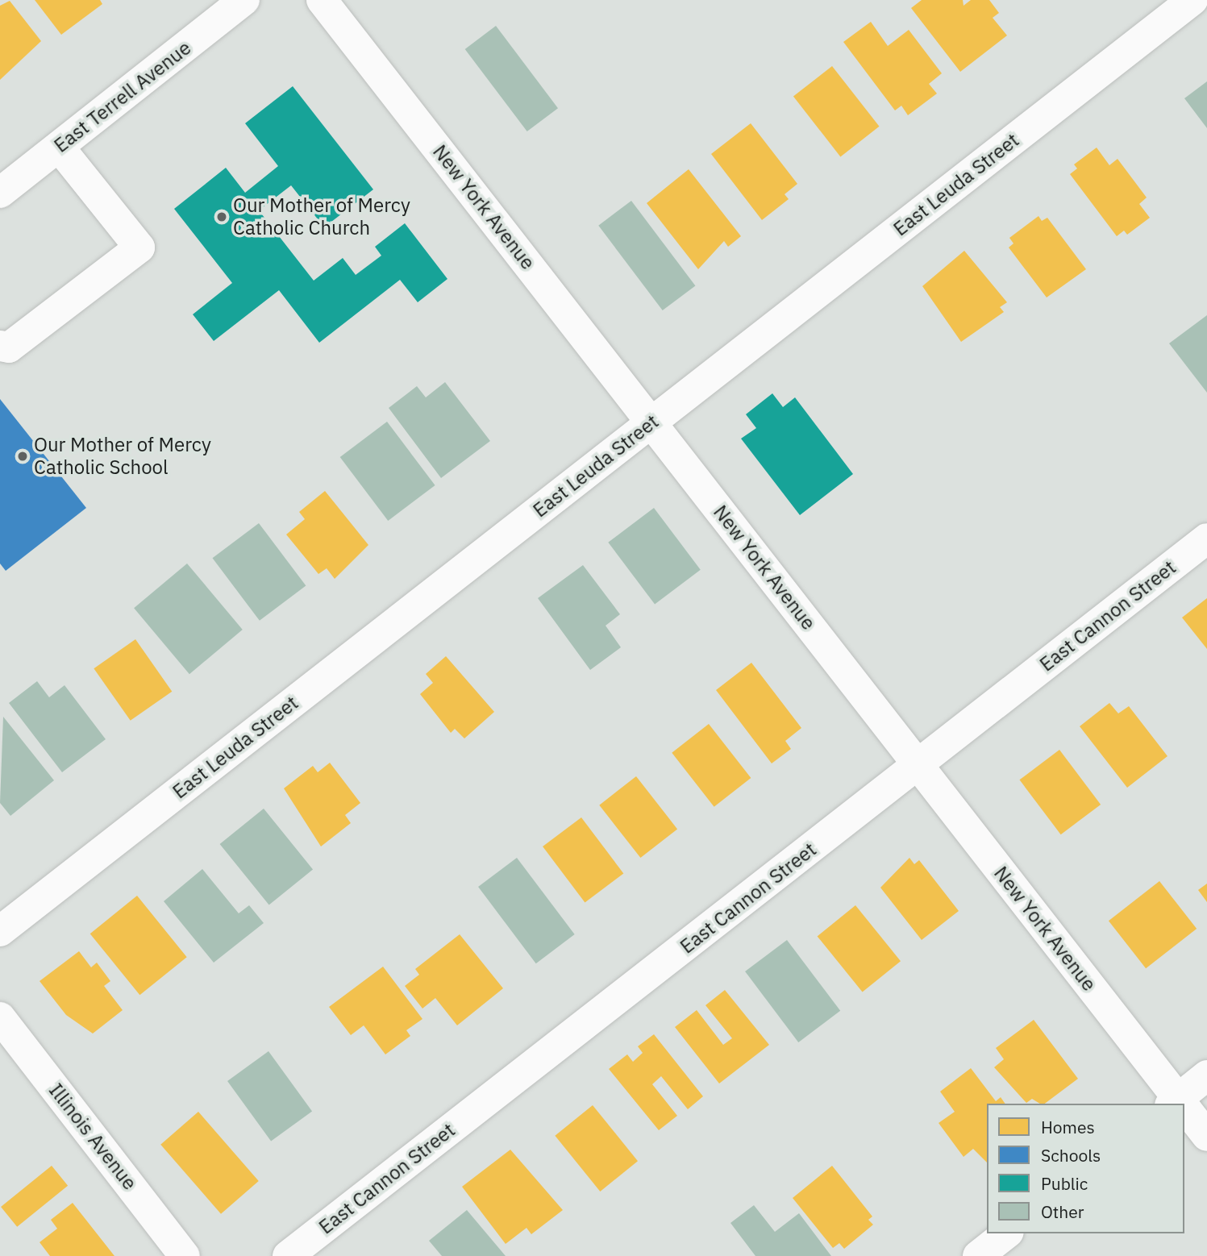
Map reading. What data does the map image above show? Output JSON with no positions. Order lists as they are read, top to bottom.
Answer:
{
  "streets": {
    "street": [
      "East Terrell Avenue",
      "East Leuda Street",
      "New York Avenue",
      "East Cannon Street",
      "Illinois Avenue"
    ]
  },
  "crossings": [
    ["East Leuda Street", "New York Avenue"],
    ["New York Avenue", "East Cannon Street"]
  ],
  "places": ["Our Mother of Mercy Catholic Church", "Our Mother of Mercy Catholic School"],
  "legend": [
    "Homes",
    "Schools",
    "Public",
    "Other"
  ]
}
